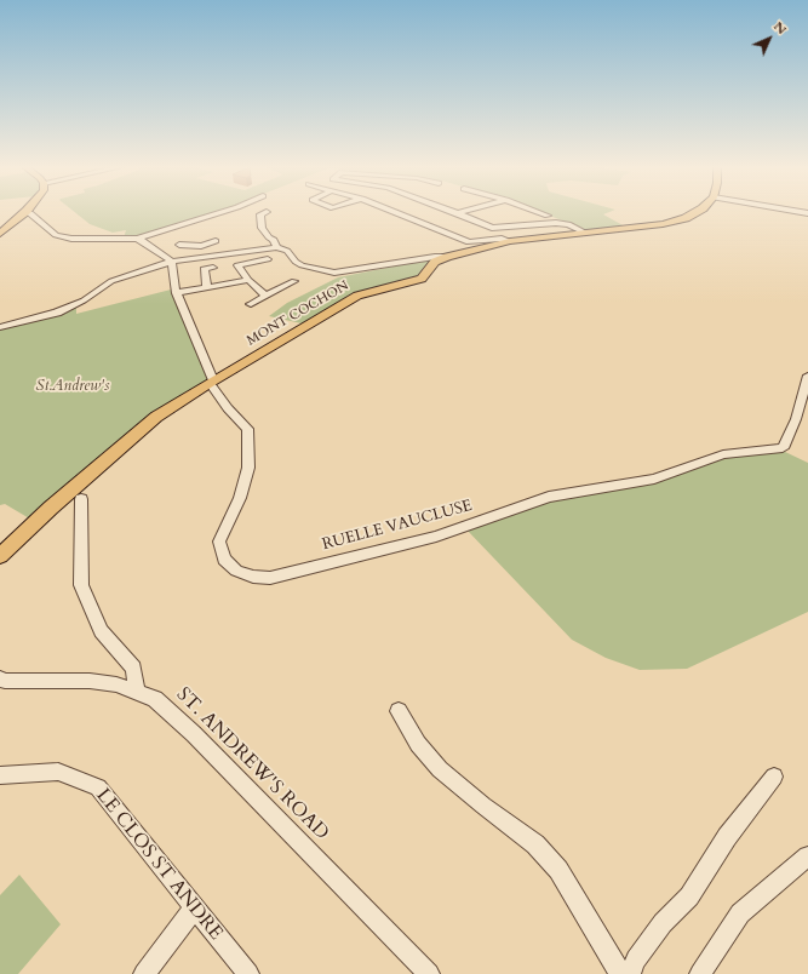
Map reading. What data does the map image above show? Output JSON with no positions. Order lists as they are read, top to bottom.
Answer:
{
  "streets": {
    "main road": ["MONT COCHON"],
    "street": ["RUELLE VAUCLUSE", "ST. ANDREW'S ROAD", "LE CLOS ST ANDRE"]
  },
  "crossings": [
    ["MONT COCHON", "RUELLE VAUCLUSE"]
  ],
  "parks": ["St.Andrew's"],
  "north": "top right"
}
